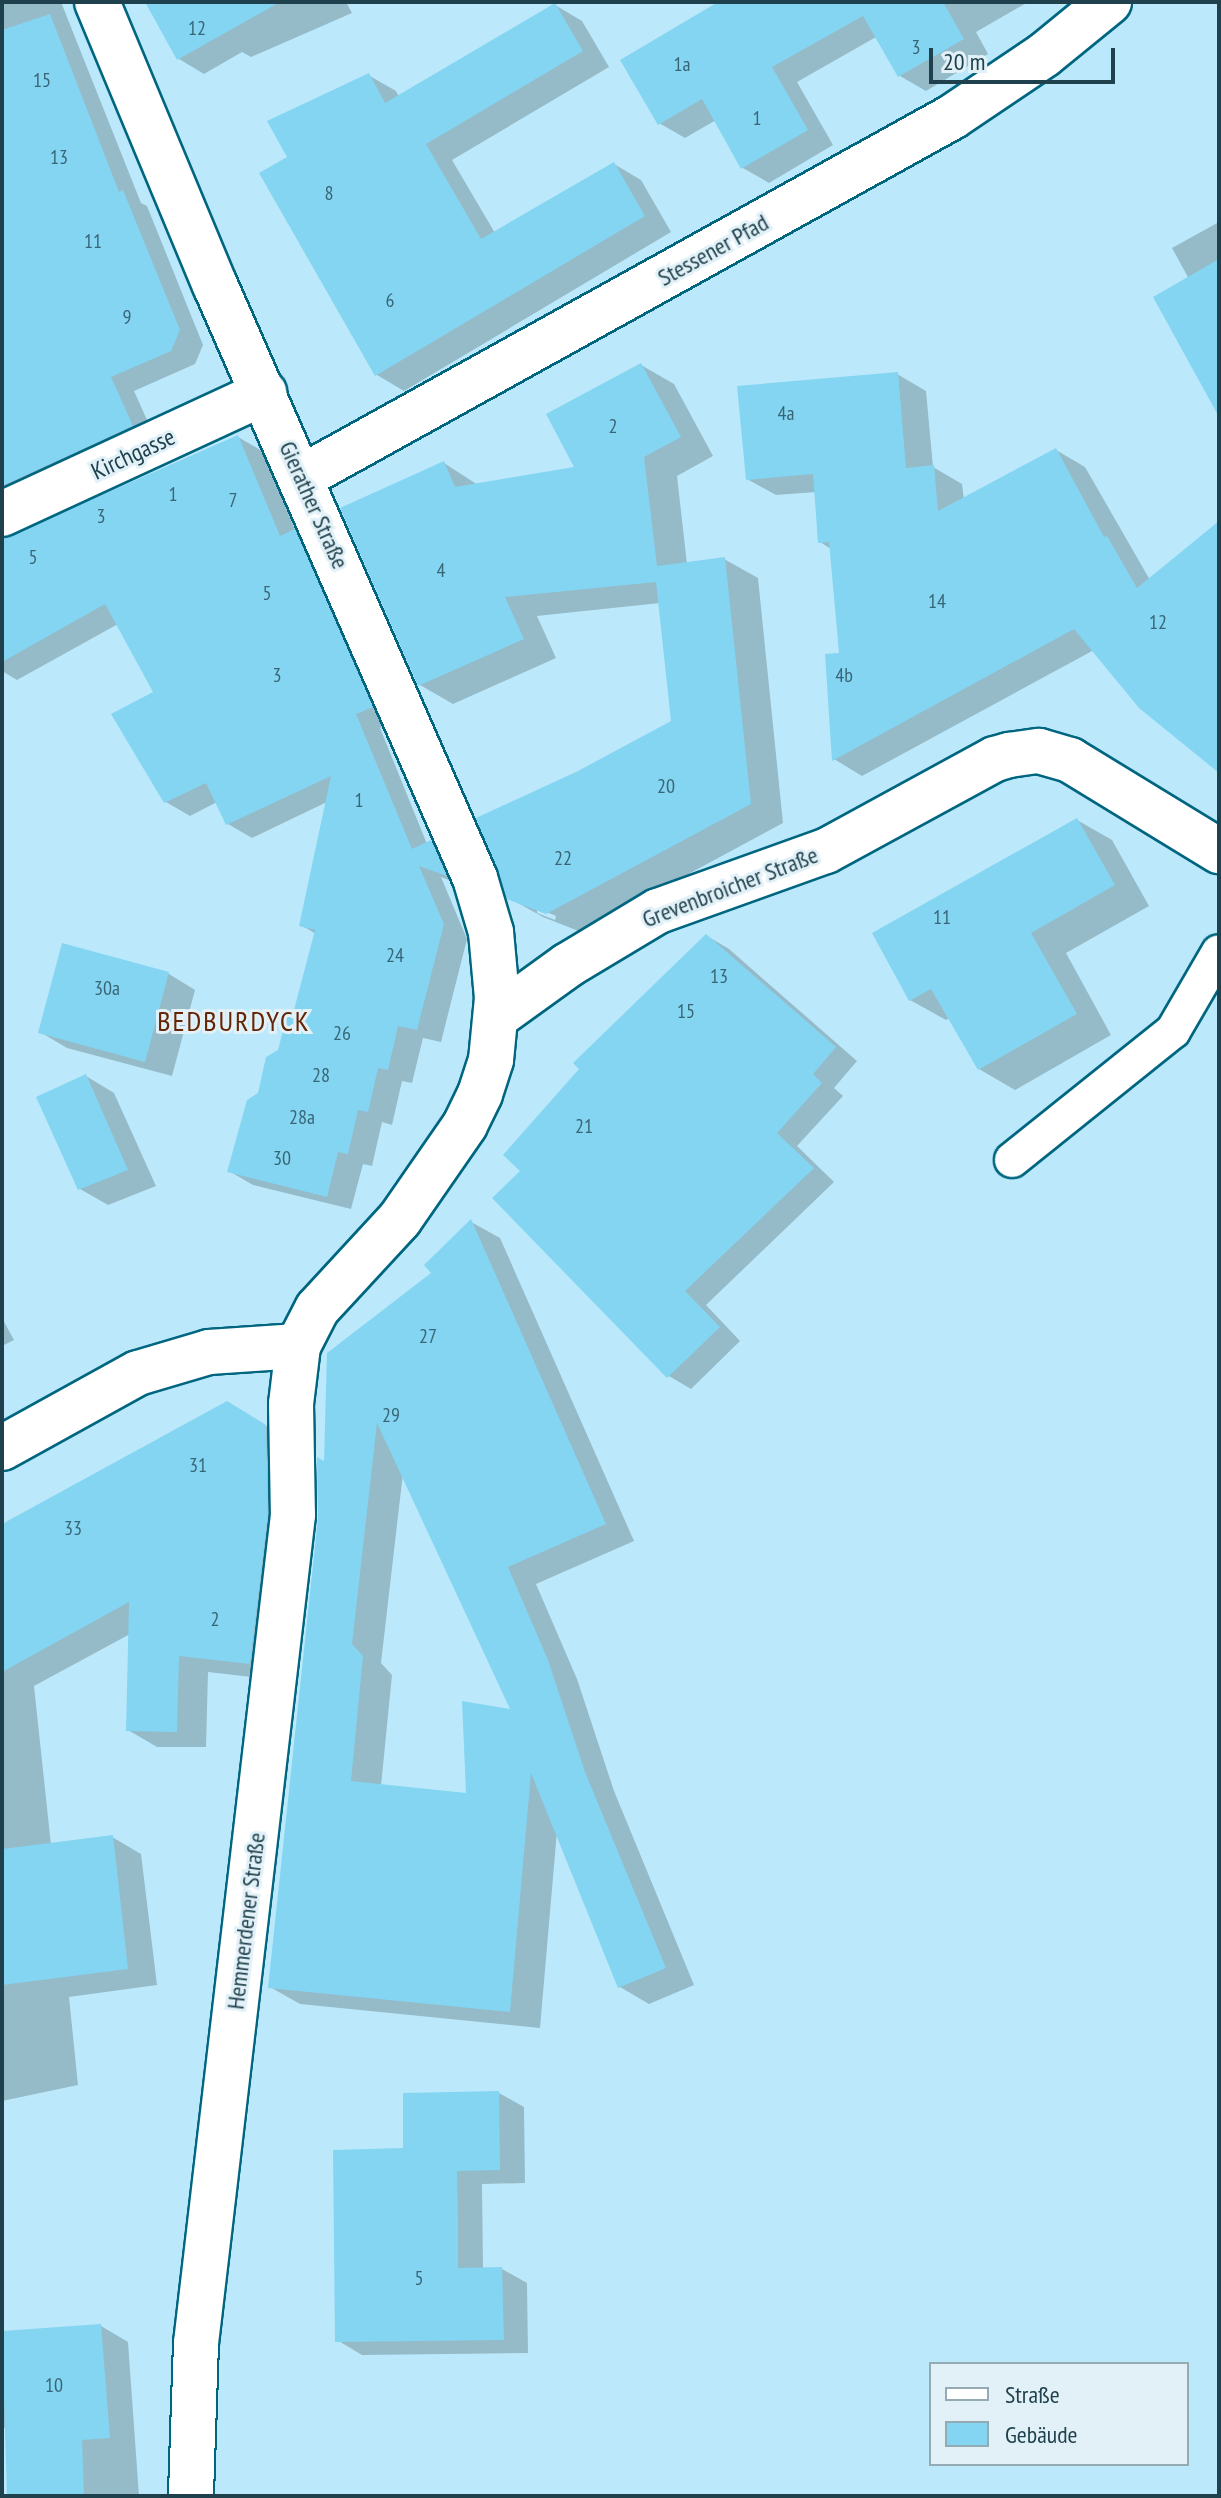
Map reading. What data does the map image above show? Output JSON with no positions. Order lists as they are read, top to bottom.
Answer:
{
  "streets": {
    "main road": [
      "Stessener Pfad",
      "Kirchgasse",
      "Gierather Straße",
      "Grevenbroicher Straße",
      "Hemmerdener Straße"
    ]
  },
  "crossings": [
    ["Stessener Pfad", "Gierather Straße"],
    ["Kirchgasse", "Gierather Straße"],
    ["Gierather Straße", "Grevenbroicher Straße"]
  ],
  "districts": ["BEDBURDYCK"],
  "house_numbers": [
    "12",
    "3",
    "1a",
    "15",
    "1",
    "13",
    "8",
    "11",
    "6",
    "9",
    "4a",
    "2",
    "1",
    "7",
    "3",
    "5",
    "4",
    "5",
    "14",
    "12",
    "3",
    "4b",
    "20",
    "1",
    "22",
    "11",
    "24",
    "13",
    "30a",
    "15",
    "26",
    "28",
    "28a",
    "21",
    "30",
    "27",
    "29",
    "31",
    "33",
    "2",
    "5",
    "10"
  ],
  "legend": ["Straße", "Gebäude"],
  "scale_bar": "20 m"
}
